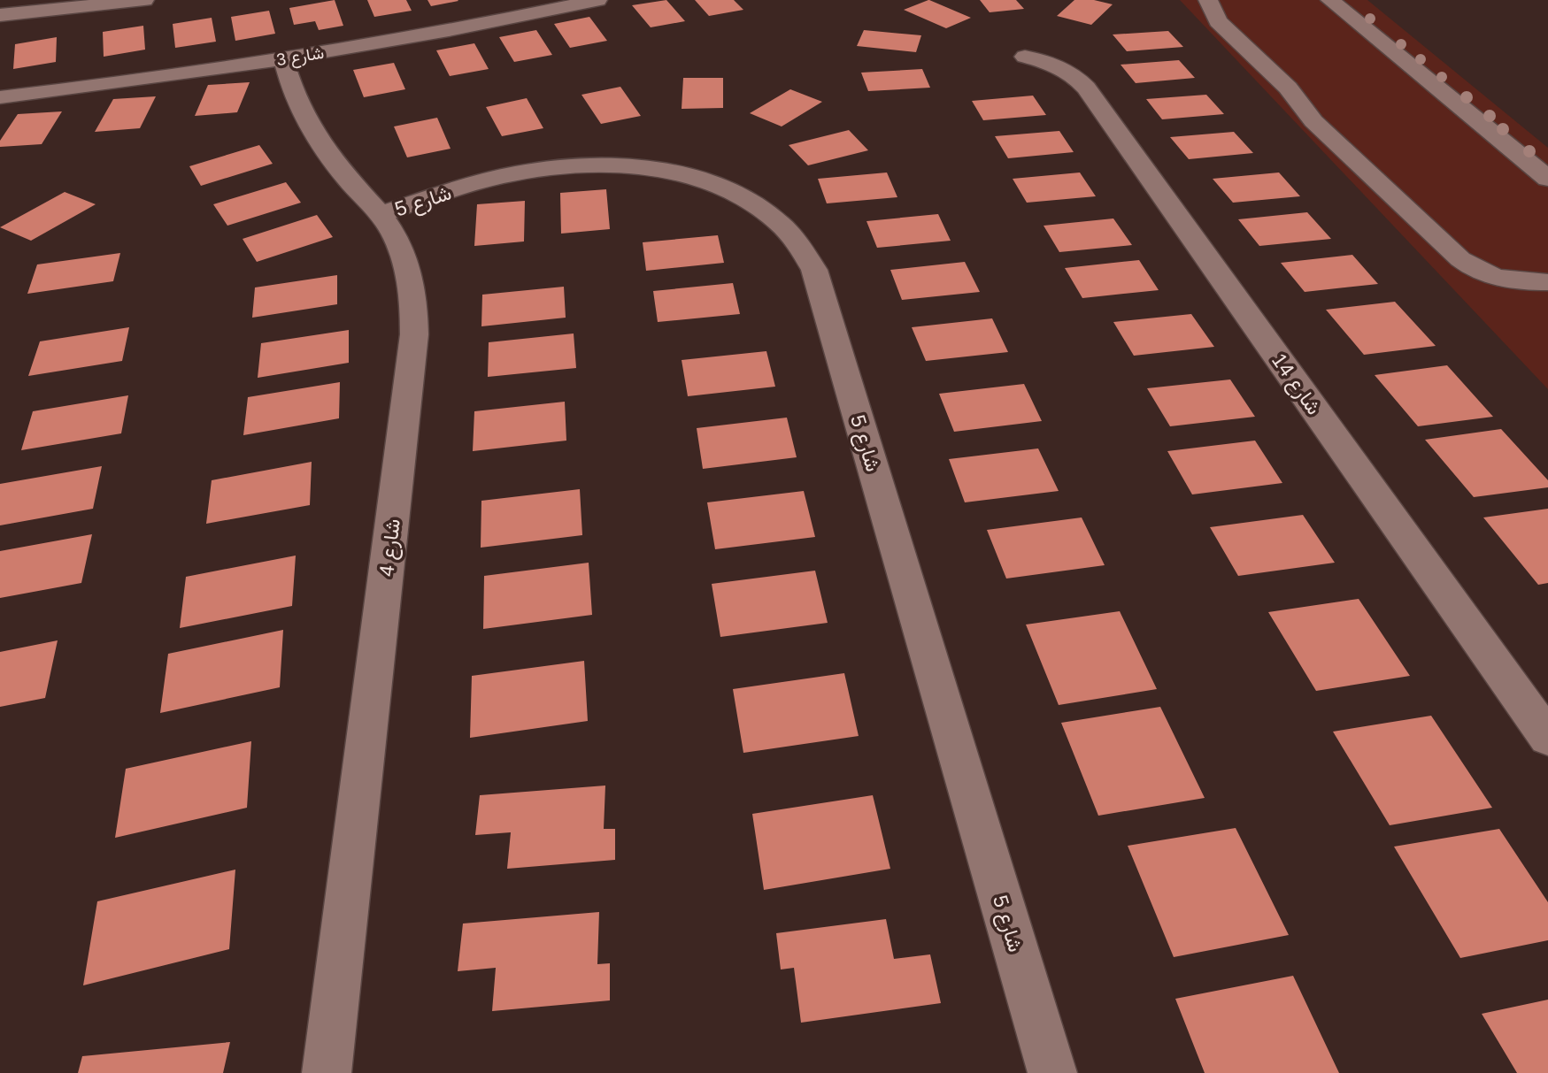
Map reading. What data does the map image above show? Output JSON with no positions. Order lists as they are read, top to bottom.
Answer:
{
  "streets": {
    "street": [
      "شارع 3",
      "شارع 5",
      "شارع 14",
      "شارع 4"
    ]
  },
  "crossings": [
    ["شارع 3", "شارع 4"],
    ["شارع 5", "شارع 4"]
  ]
}
